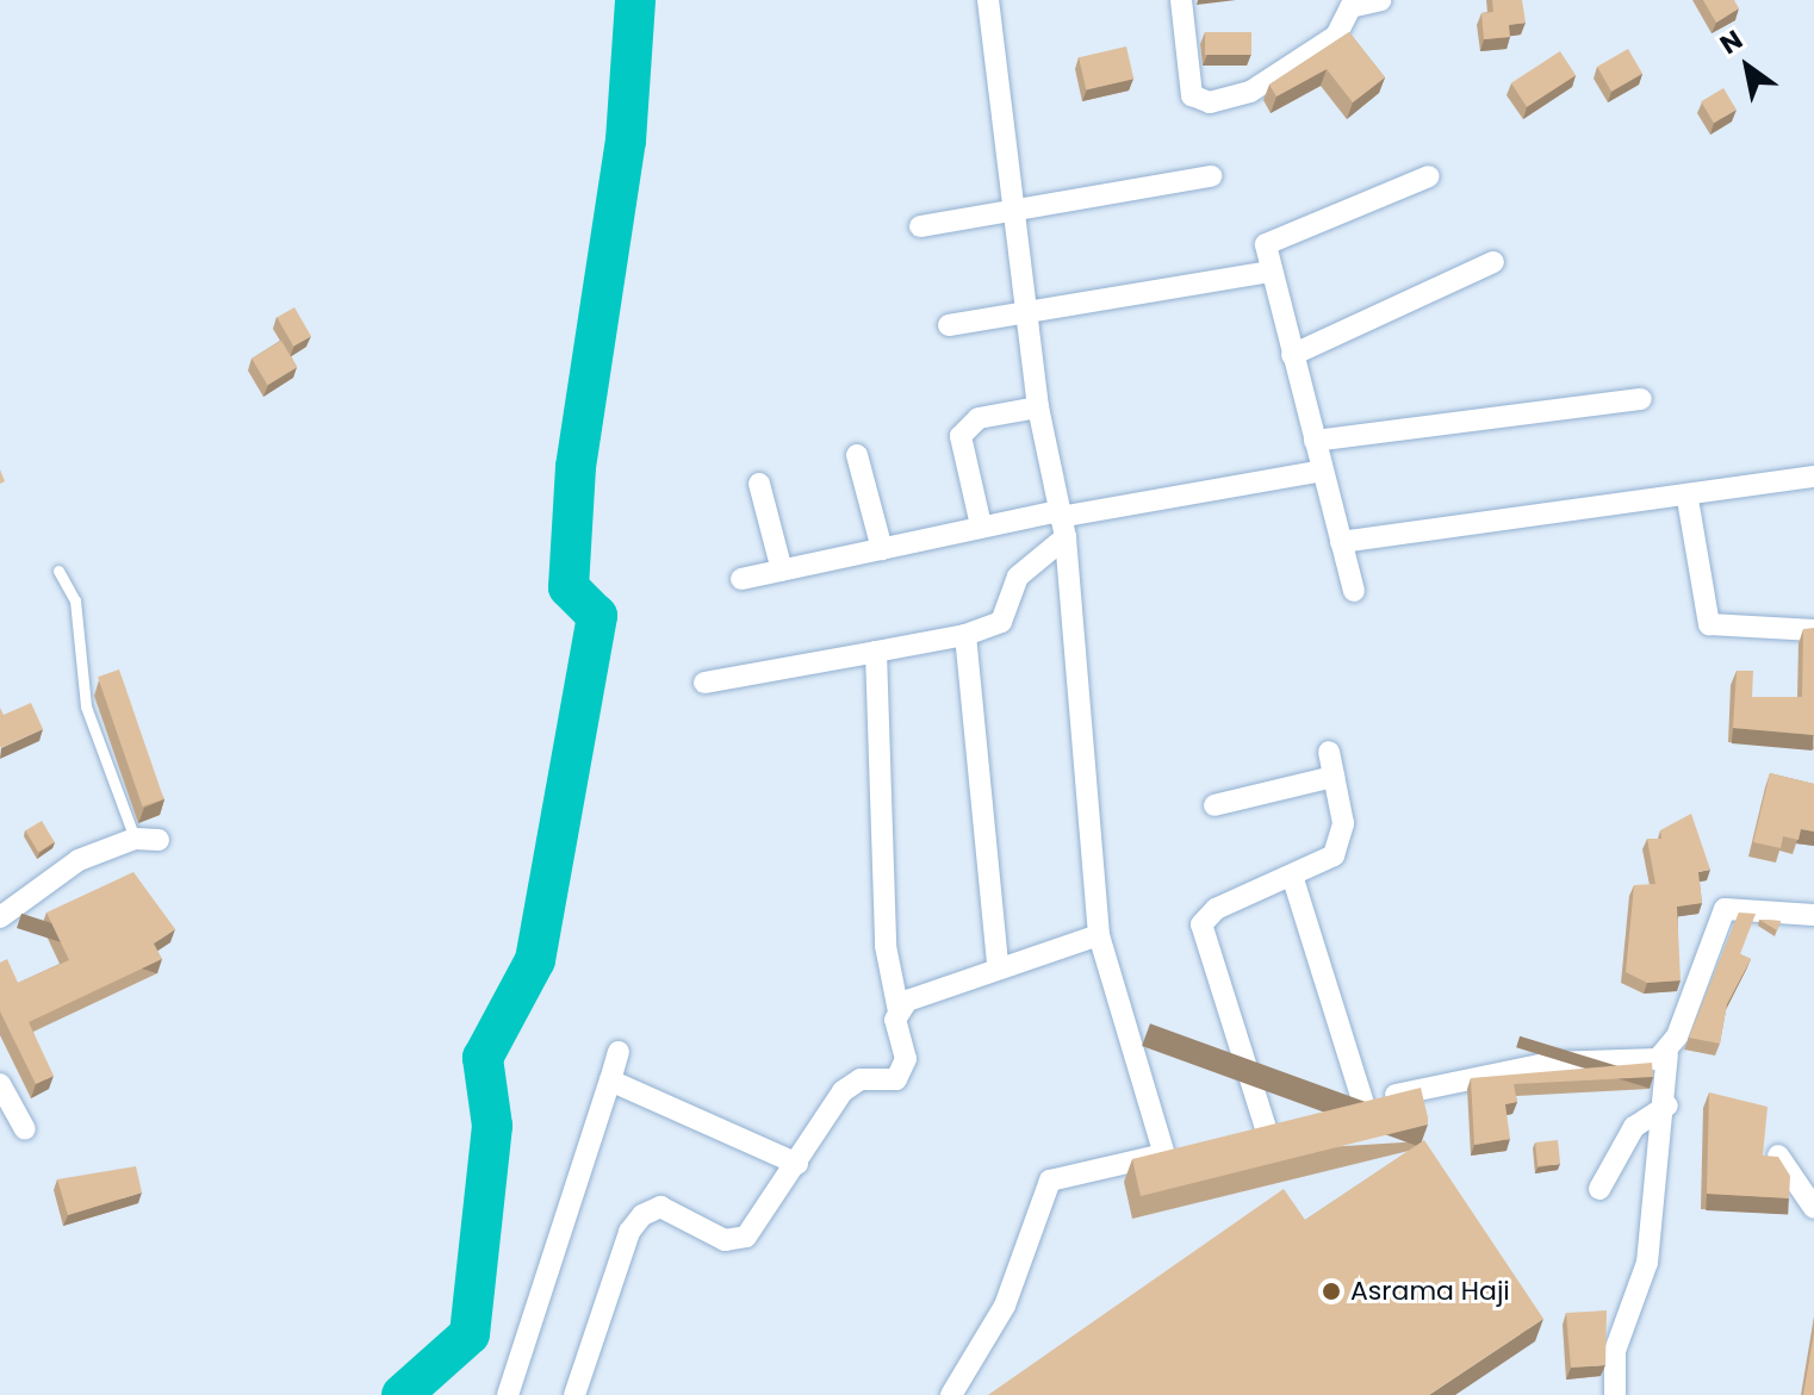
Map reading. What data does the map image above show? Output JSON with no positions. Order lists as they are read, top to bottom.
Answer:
{
  "places": ["Asrama Haji"],
  "north": "top left"
}
